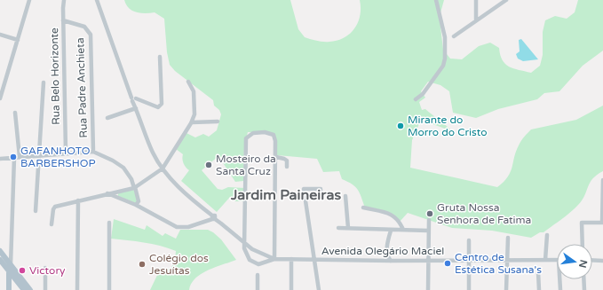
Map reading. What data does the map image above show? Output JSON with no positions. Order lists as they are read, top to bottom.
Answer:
{
  "streets": {
    "street": ["Rua Belo Horizonte", "Rua Padre Anchieta", "Avenida Olegário Maciel"]
  },
  "crossings": [
    ["Rua Belo Horizonte", "Rua Padre Anchieta"]
  ],
  "districts": ["Jardim Paineiras"],
  "places": [
    "Mirante do Morro do Cristo",
    "GAFANHOTO BARBERSHOP",
    "Mosteiro da Santa Cruz",
    "Gruta Nossa Senhora de Fatima",
    "Centro de Estética Susana's",
    "Colégio dos Jesuítas",
    "Victory"
  ],
  "north": "right"
}
